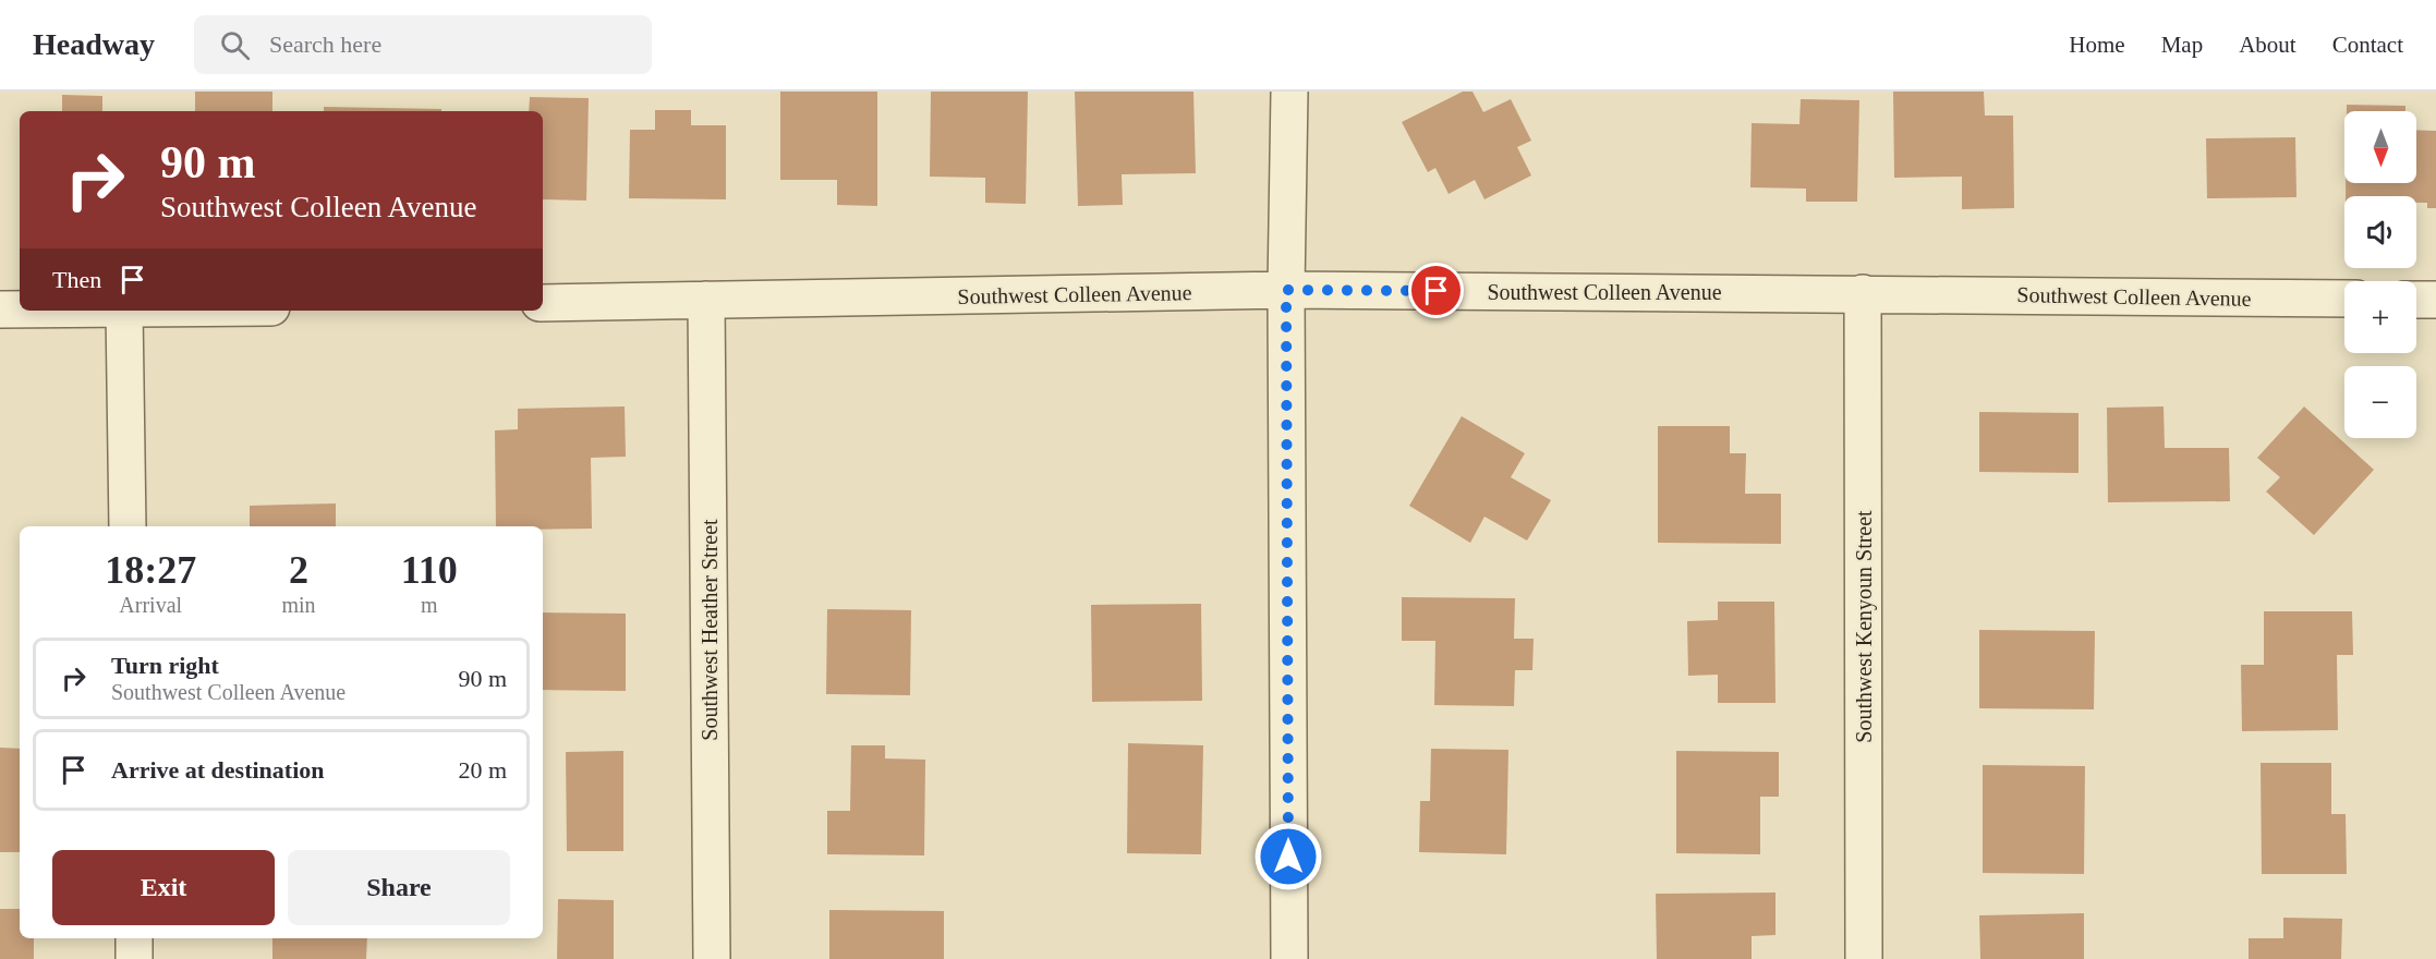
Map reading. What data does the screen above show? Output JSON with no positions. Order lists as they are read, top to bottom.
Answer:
{
  "streets": {
    "street": ["Southwest Colleen Avenue", "Southwest Kenyoun Street", "Southwest Heather Street"]
  },
  "crossings": [
    ["Southwest Colleen Avenue", "Southwest Kenyoun Street"],
    ["Southwest Colleen Avenue", "Southwest Heather Street"]
  ],
  "north": "bottom",
  "page": {
    "header": "Headway",
    "search": "Search here",
    "nav": [
      "Home",
      "Map",
      "About",
      "Contact"
    ],
    "map_buttons": ["+", "−"],
    "turn": ["90 m", "Southwest Colleen Avenue"],
    "then": "Then",
    "eta": [
      "18:27",
      "Arrival",
      "2",
      "min",
      "110",
      "m"
    ],
    "list": [
      {
        "name": "Turn right",
        "note": "Southwest Colleen Avenue",
        "value": "90 m"
      },
      {
        "name": "Arrive at destination",
        "value": "20 m"
      }
    ],
    "buttons": ["Exit", "Share"]
  }
}
